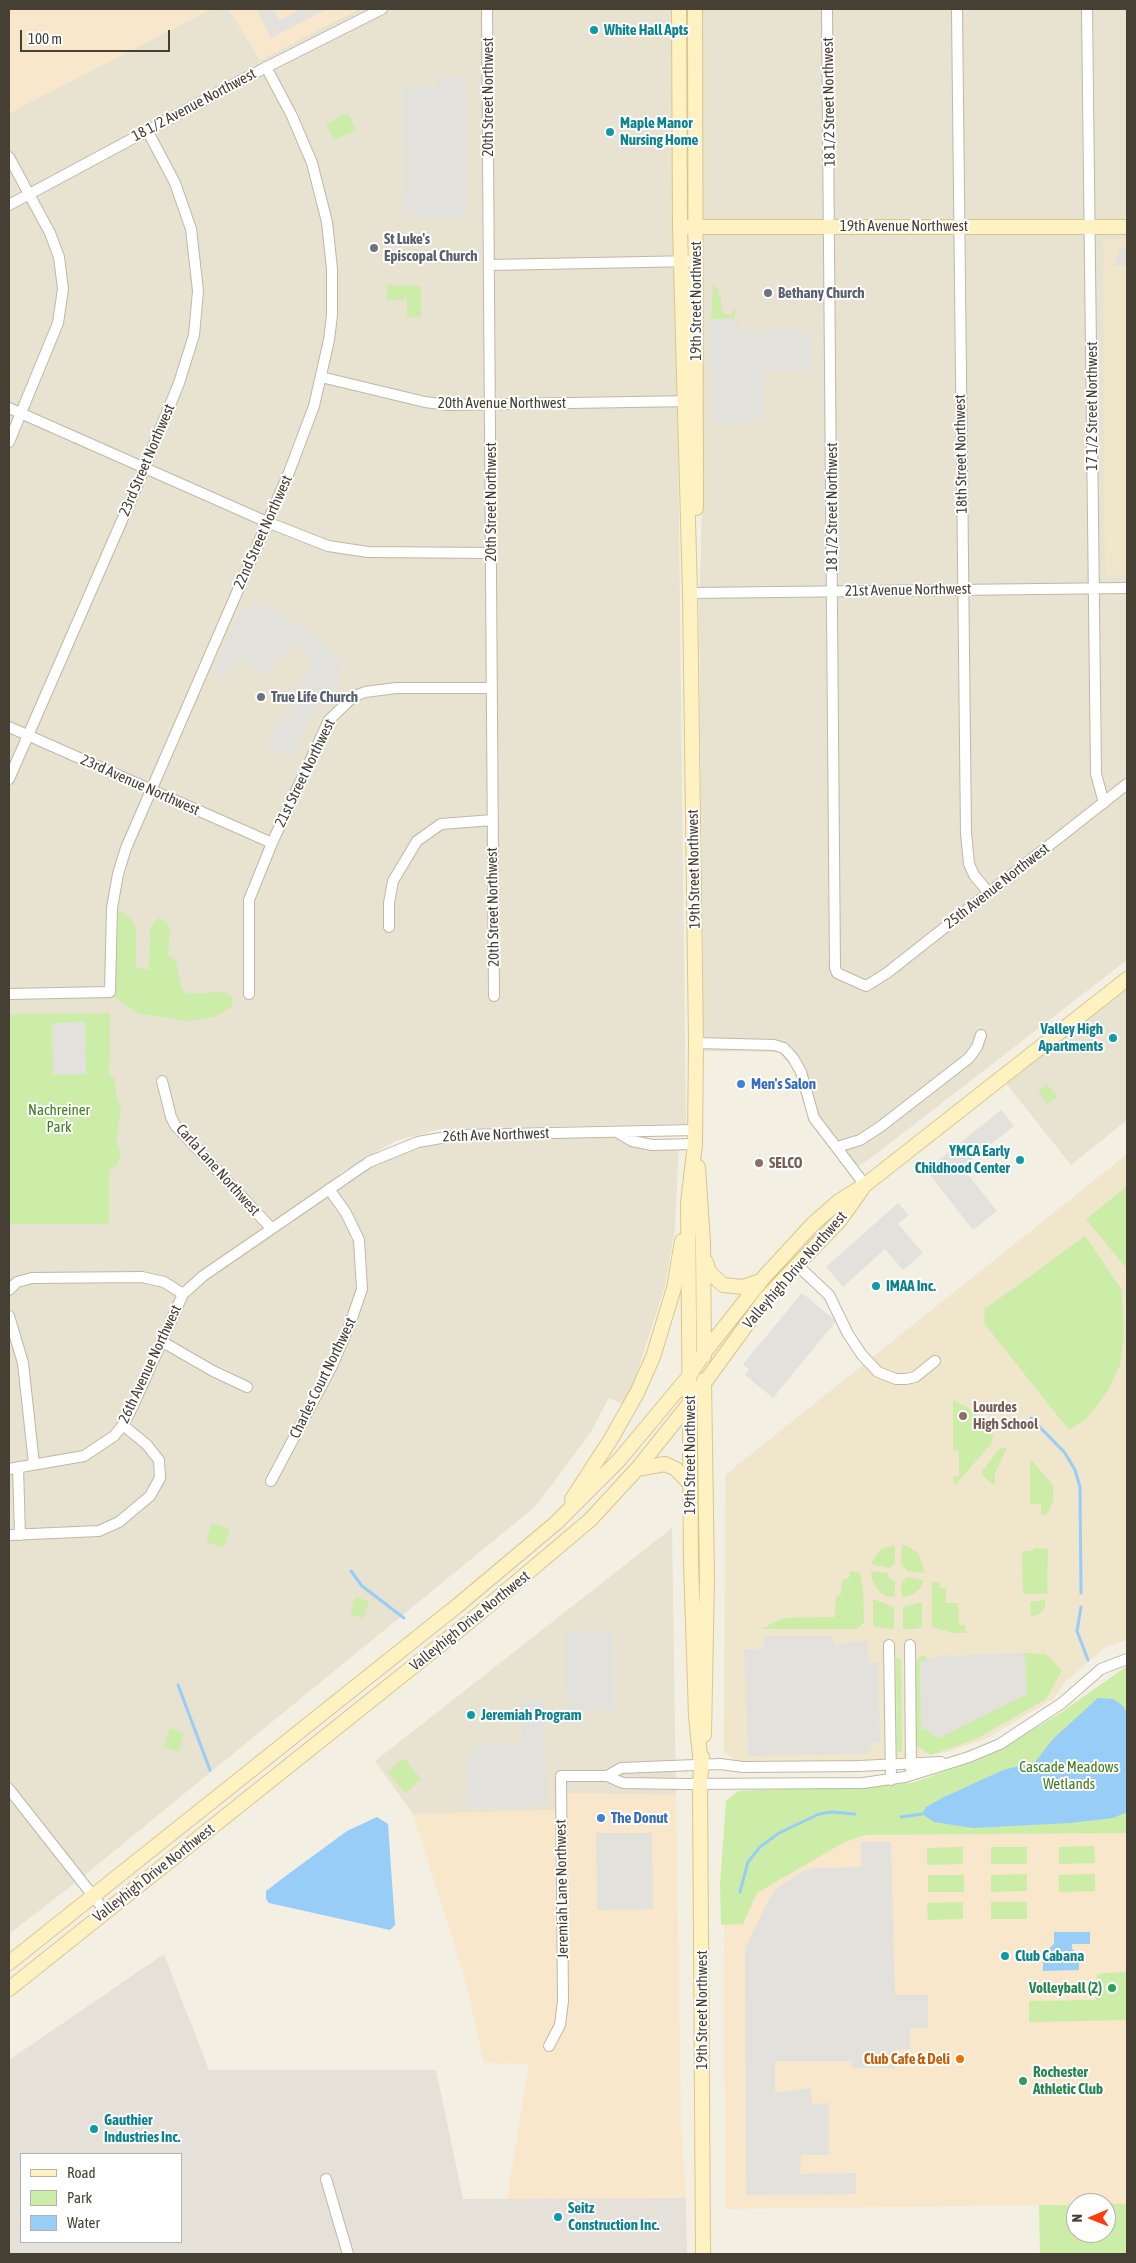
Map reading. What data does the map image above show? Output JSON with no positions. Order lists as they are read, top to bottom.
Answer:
{
  "streets": {
    "main road": ["19th Avenue Northwest", "19th Street Northwest", "Valleyhigh Drive Northwest"],
    "street": [
      "20th Street Northwest",
      "18 1/2 Street Northwest",
      "18 1/2 Avenue Northwest",
      "20th Avenue Northwest",
      "17 1/2 Street Northwest",
      "18th Street Northwest",
      "23rd Street Northwest",
      "22nd Street Northwest",
      "21st Avenue Northwest",
      "21st Street Northwest",
      "23rd Avenue Northwest",
      "25th Avenue Northwest",
      "26th Ave Northwest",
      "Carla Lane Northwest",
      "26th Avenue Northwest",
      "Charles Court Northwest",
      "Jeremiah Lane Northwest"
    ]
  },
  "crossings": [
    ["20th Street Northwest", "20th Avenue Northwest"],
    ["20th Street Northwest", "21st Street Northwest"],
    ["18 1/2 Street Northwest", "19th Avenue Northwest"],
    ["18 1/2 Street Northwest", "21st Avenue Northwest"],
    ["18 1/2 Street Northwest", "25th Avenue Northwest"],
    ["18 1/2 Avenue Northwest", "23rd Street Northwest"],
    ["18 1/2 Avenue Northwest", "22nd Street Northwest"],
    ["19th Avenue Northwest", "19th Street Northwest"],
    ["19th Avenue Northwest", "17 1/2 Street Northwest"],
    ["19th Avenue Northwest", "18th Street Northwest"],
    ["19th Street Northwest", "20th Avenue Northwest"],
    ["19th Street Northwest", "21st Avenue Northwest"],
    ["19th Street Northwest", "26th Ave Northwest"],
    ["19th Street Northwest", "Valleyhigh Drive Northwest"],
    ["19th Street Northwest", "Jeremiah Lane Northwest"],
    ["20th Avenue Northwest", "22nd Street Northwest"],
    ["17 1/2 Street Northwest", "21st Avenue Northwest"],
    ["17 1/2 Street Northwest", "25th Avenue Northwest"],
    ["18th Street Northwest", "21st Avenue Northwest"],
    ["18th Street Northwest", "25th Avenue Northwest"],
    ["23rd Street Northwest", "23rd Avenue Northwest"],
    ["22nd Street Northwest", "23rd Avenue Northwest"],
    ["21st Street Northwest", "23rd Avenue Northwest"],
    ["26th Ave Northwest", "26th Avenue Northwest"],
    ["26th Ave Northwest", "Charles Court Northwest"],
    ["Carla Lane Northwest", "26th Avenue Northwest"],
    ["26th Avenue Northwest", "Charles Court Northwest"]
  ],
  "parks": ["Nachreiner Park", "Cascade Meadows Wetlands"],
  "places": [
    "White Hall Apts",
    "Maple Manor Nursing Home",
    "St Luke's Episcopal Church",
    "Bethany Church",
    "True Life Church",
    "Valley High Apartments",
    "Men's Salon",
    "YMCA Early Childhood Center",
    "SELCO",
    "IMAA Inc.",
    "Lourdes High School",
    "Jeremiah Program",
    "The Donut",
    "Club Cabana",
    "Volleyball (2)",
    "Club Cafe & Deli",
    "Rochester Athletic Club",
    "Gauthier Industries Inc.",
    "Seitz Construction Inc."
  ],
  "legend": ["Road", "Park", "Water"],
  "scale_bar": "100 m",
  "north": "left"
}
